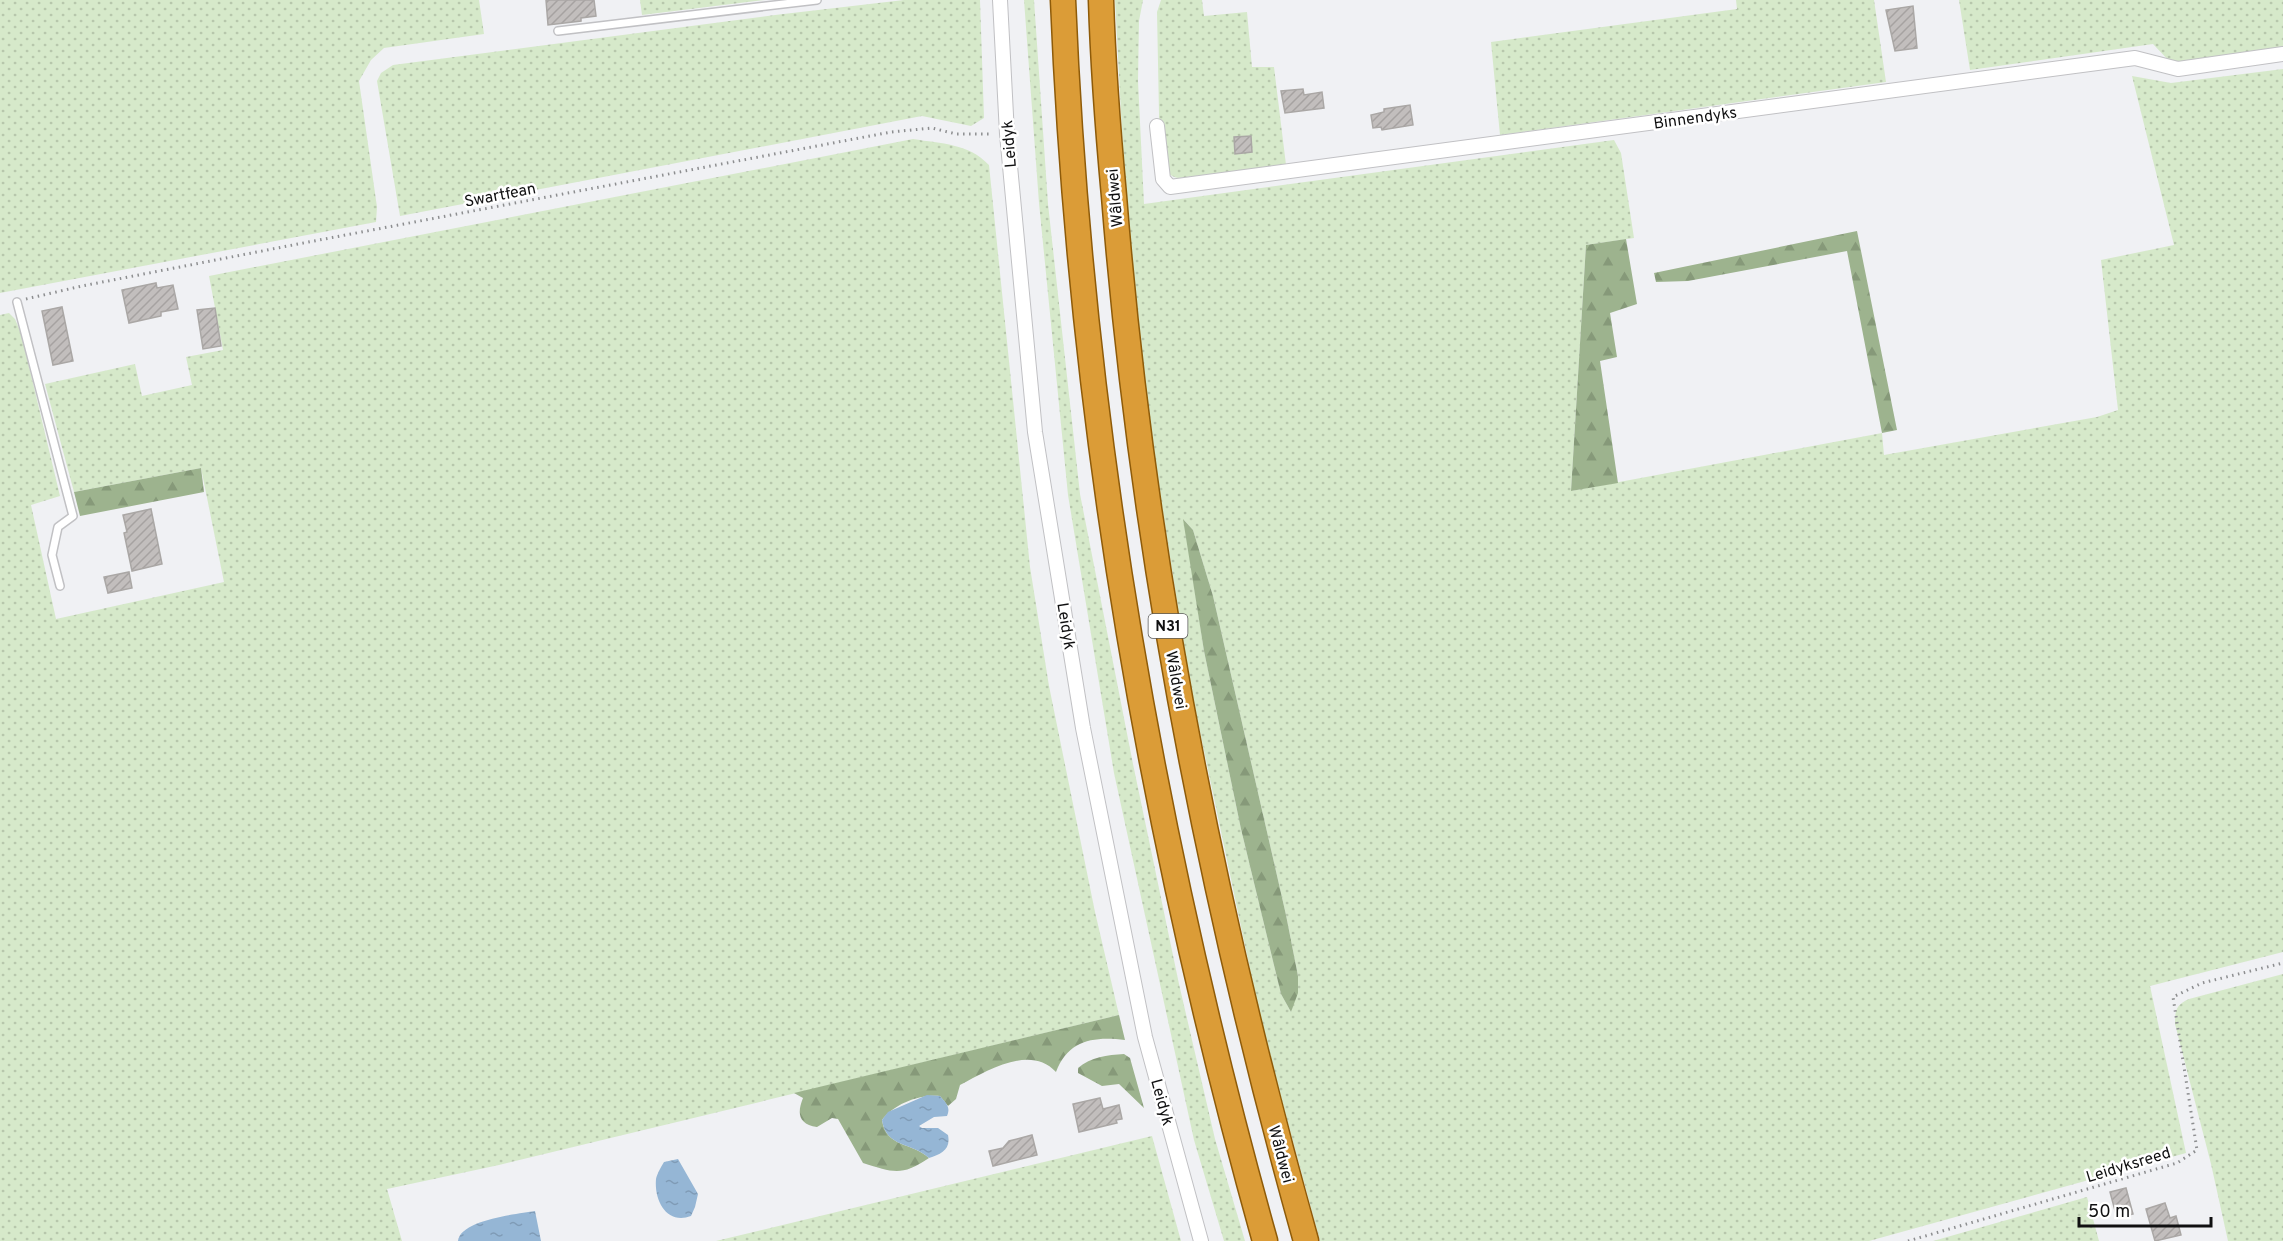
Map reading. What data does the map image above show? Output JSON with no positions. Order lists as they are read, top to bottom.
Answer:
{
  "streets": {
    "highway": ["Wâldwei", "N31"],
    "street": ["Binnendyks", "Leidyk"],
    "path": ["Swartfean", "Leidyksreed"]
  },
  "crossings": [
    ["Leidyk", "Swartfean"]
  ],
  "scale_bar": "50 m"
}
